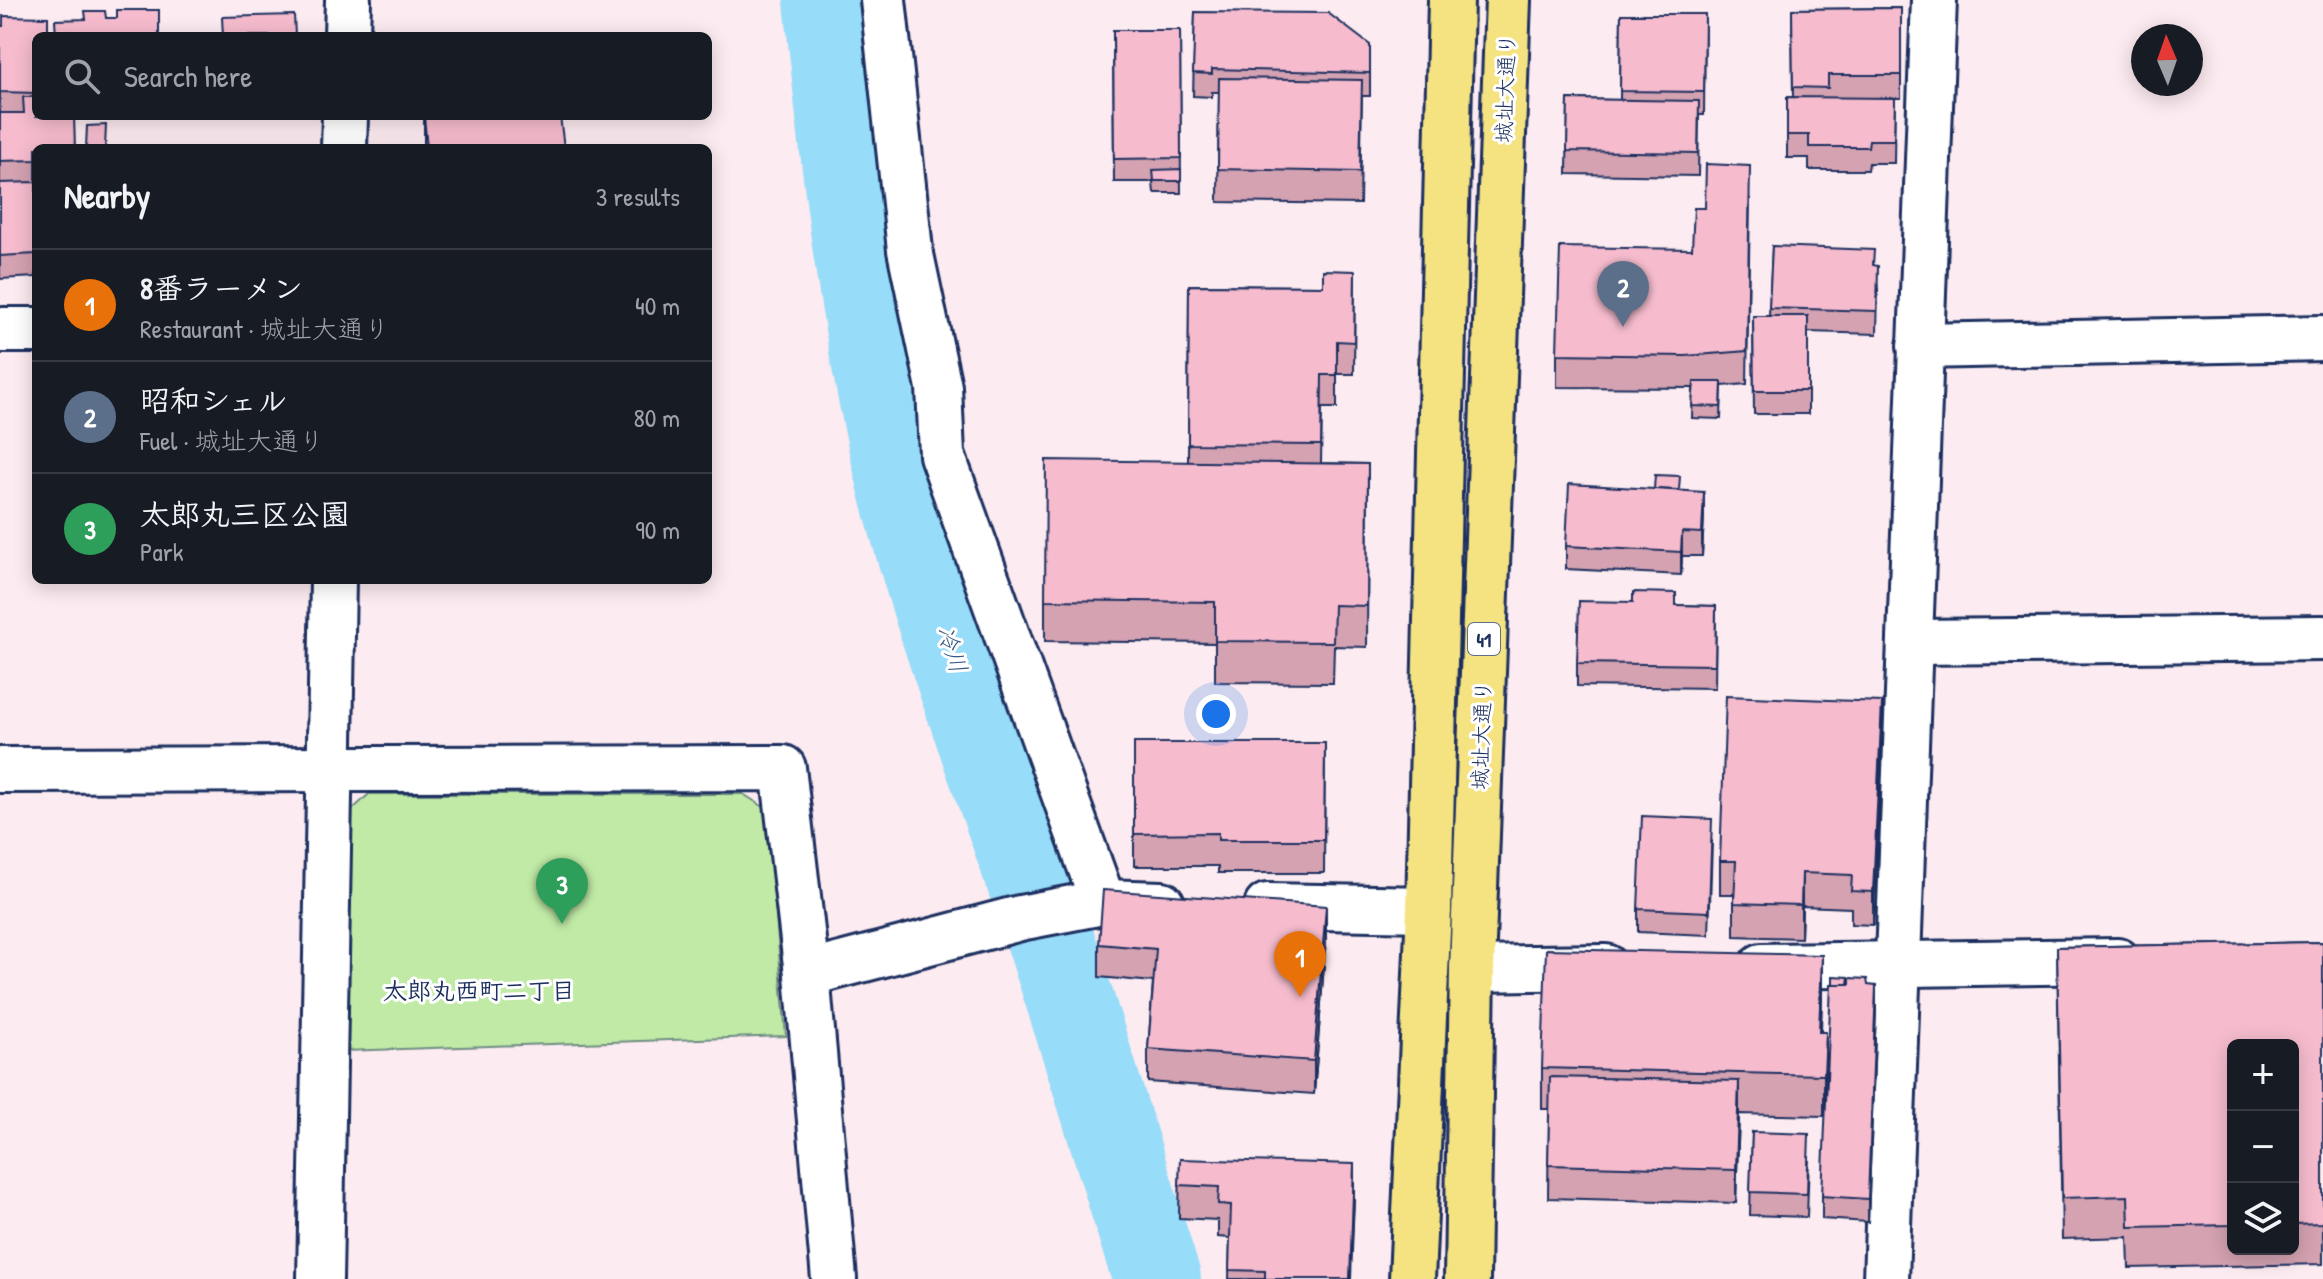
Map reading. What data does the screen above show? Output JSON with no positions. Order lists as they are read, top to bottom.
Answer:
{
  "streets": {
    "highway": ["城址大通り", "41"]
  },
  "districts": ["太郎丸西町二丁目"],
  "water": ["冷川"],
  "north": "top",
  "page": {
    "search": "Search here",
    "heading": ["Nearby", "3 results"],
    "list": [
      {
        "mark": "1",
        "name": "8番ラーメン",
        "note": "Restaurant · 城址大通り",
        "value": "40 m"
      },
      {
        "mark": "2",
        "name": "昭和シェル",
        "note": "Fuel · 城址大通り",
        "value": "80 m"
      },
      {
        "mark": "3",
        "name": "太郎丸三区公園",
        "note": "Park",
        "value": "90 m"
      }
    ],
    "pins": ["2", "3", "1"],
    "map_buttons": ["+", "−"]
  }
}
